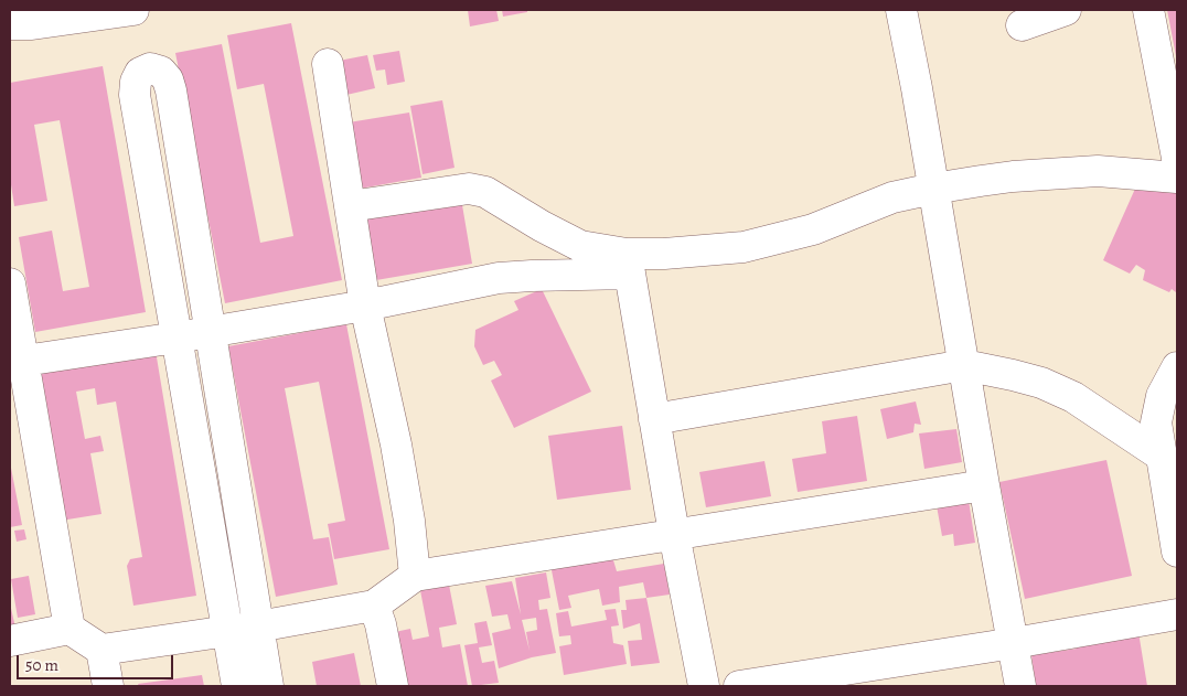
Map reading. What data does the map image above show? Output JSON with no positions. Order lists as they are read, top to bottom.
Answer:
{
  "scale_bar": "50 m"
}
